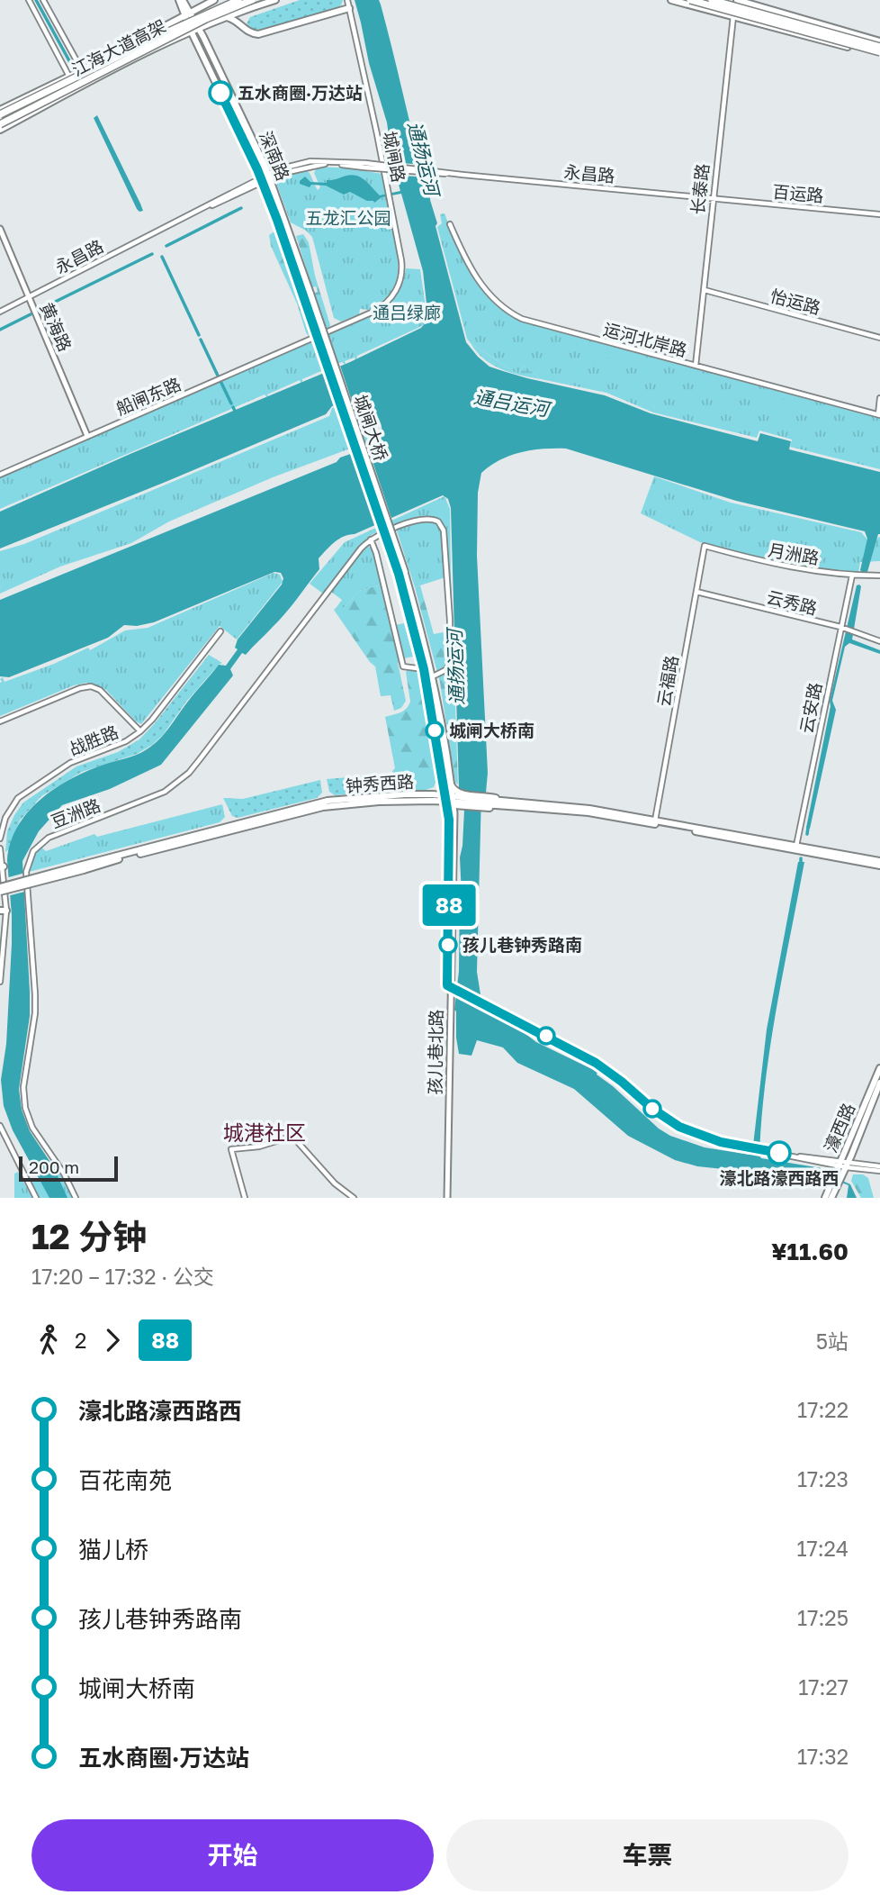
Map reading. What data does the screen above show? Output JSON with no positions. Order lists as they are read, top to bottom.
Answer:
{
  "streets": {
    "highway": ["江海大道高架"],
    "main road": [
      "深南路",
      "长泰路",
      "黄海路",
      "城闸大桥",
      "钟秀西路",
      "孩儿巷北路",
      "濠西路"
    ],
    "street": [
      "城闸路",
      "永昌路",
      "百运路",
      "怡运路",
      "运河北岸路",
      "船闸东路",
      "月洲路",
      "云秀路",
      "云福路",
      "云安路",
      "战胜路",
      "豆洲路"
    ]
  },
  "crossings": [
    ["深南路", "永昌路"],
    ["深南路", "城闸大桥"],
    ["城闸路", "船闸东路"],
    ["永昌路", "长泰路"],
    ["永昌路", "百运路"],
    ["永昌路", "黄海路"],
    ["长泰路", "百运路"],
    ["长泰路", "怡运路"],
    ["长泰路", "运河北岸路"],
    ["黄海路", "船闸东路"],
    ["城闸大桥", "孩儿巷北路"],
    ["月洲路", "云福路"],
    ["月洲路", "云安路"],
    ["云秀路", "云福路"],
    ["云秀路", "云安路"],
    ["云福路", "钟秀西路"],
    ["云安路", "钟秀西路"],
    ["钟秀西路", "孩儿巷北路"]
  ],
  "districts": ["城港社区"],
  "water": ["通扬运河", "通吕运河"],
  "parks": ["五龙汇公园", "通吕绿廊"],
  "places": [
    "五水商圈·万达站",
    "城闸大桥南",
    "孩儿巷钟秀路南",
    "濠北路濠西路西"
  ],
  "lines": ["bus line 88"],
  "scale_bar": "200 m",
  "page": {
    "on_map": "88",
    "scale": "200 m",
    "heading": ["12 分钟", "17:20 – 17:32 · 公交", "¥11.60"],
    "legs": ["2", "88", "5站"],
    "list": [
      {
        "name": "濠北路濠西路西",
        "value": "17:22"
      },
      {
        "name": "百花南苑",
        "value": "17:23"
      },
      {
        "name": "猫儿桥",
        "value": "17:24"
      },
      {
        "name": "孩儿巷钟秀路南",
        "value": "17:25"
      },
      {
        "name": "城闸大桥南",
        "value": "17:27"
      },
      {
        "name": "五水商圈·万达站",
        "value": "17:32"
      }
    ],
    "buttons": ["开始", "车票"]
  }
}
